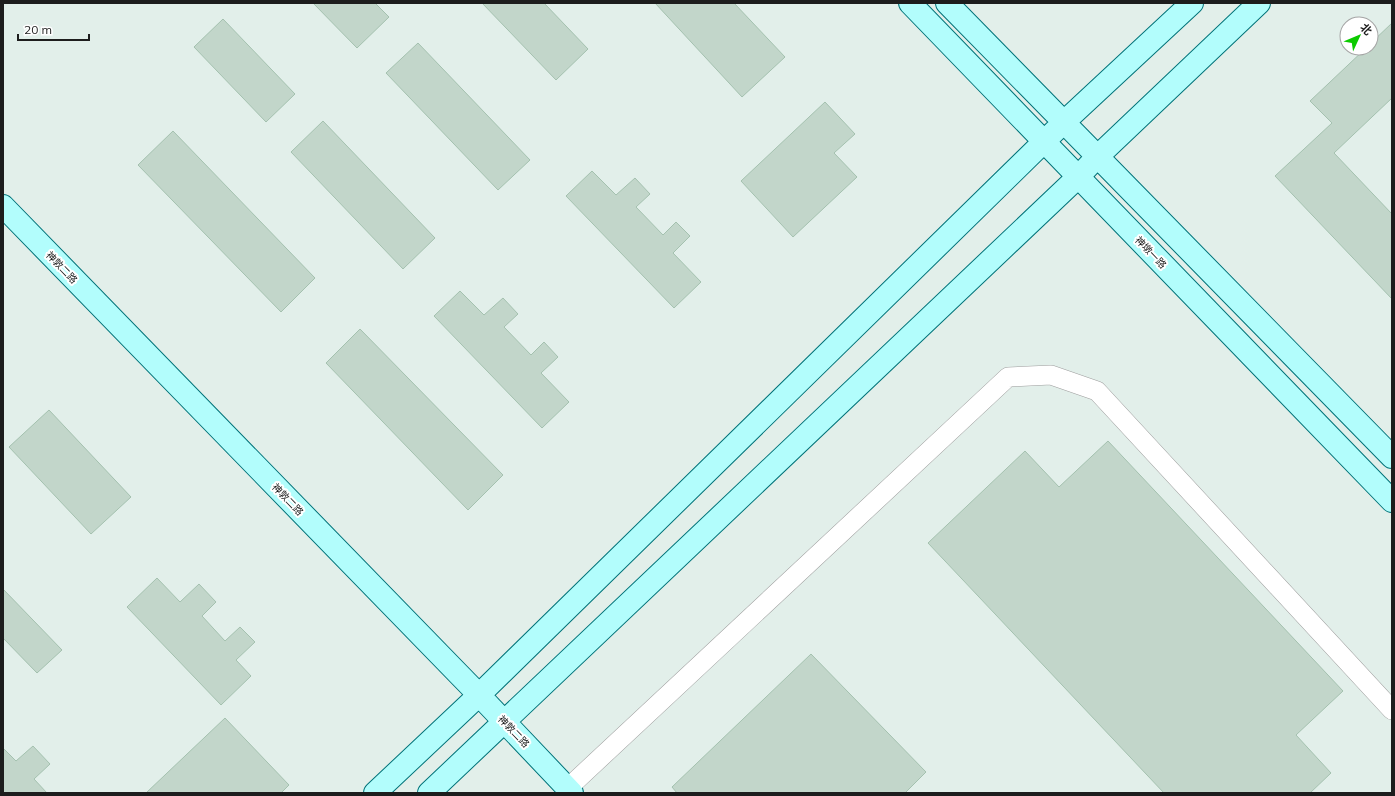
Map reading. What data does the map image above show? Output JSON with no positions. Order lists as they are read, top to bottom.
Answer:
{
  "streets": {
    "street": ["神墩一路", "神敦二路"]
  },
  "scale_bar": "20 m",
  "north": "top right"
}
